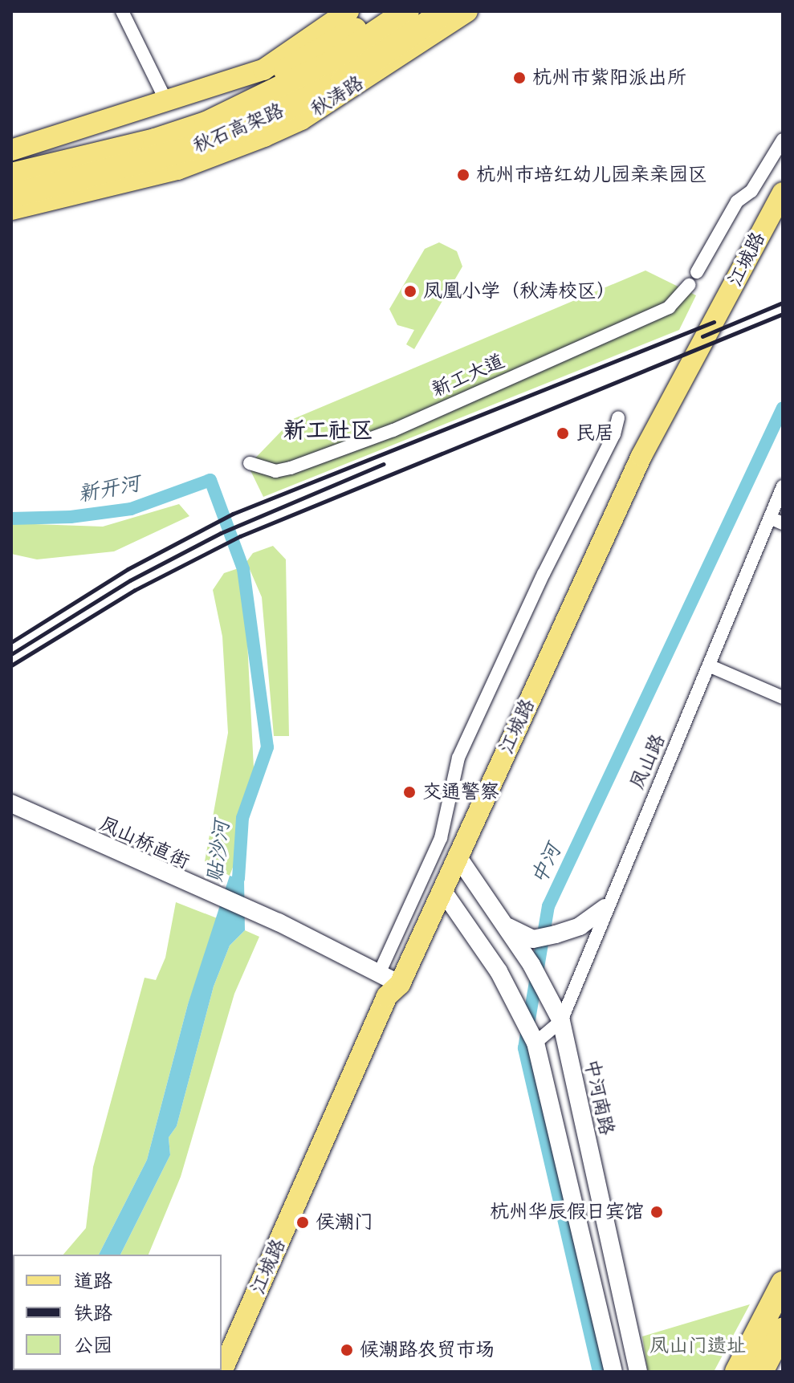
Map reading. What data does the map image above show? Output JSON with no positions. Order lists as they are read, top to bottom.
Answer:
{
  "streets": {
    "highway": ["秋石高架路"],
    "main road": [
      "秋涛路",
      "江城路",
      "凤山桥直街",
      "中河南路"
    ],
    "street": ["新工大道", "凤山路"]
  },
  "crossings": [
    ["江城路", "凤山桥直街"],
    ["江城路", "中河南路"],
    ["凤山路", "中河南路"]
  ],
  "districts": ["新工社区"],
  "water": ["新开河", "贴沙河", "中河"],
  "parks": ["凤山门遗址"],
  "places": [
    "杭州市紫阳派出所",
    "杭州市培红幼儿园亲亲园区",
    "凤凰小学（秋涛校区）",
    "民居",
    "交通警察",
    "杭州华辰假日宾馆",
    "侯潮门",
    "候潮路农贸市场"
  ],
  "legend": ["道路", "铁路", "公园"]
}
